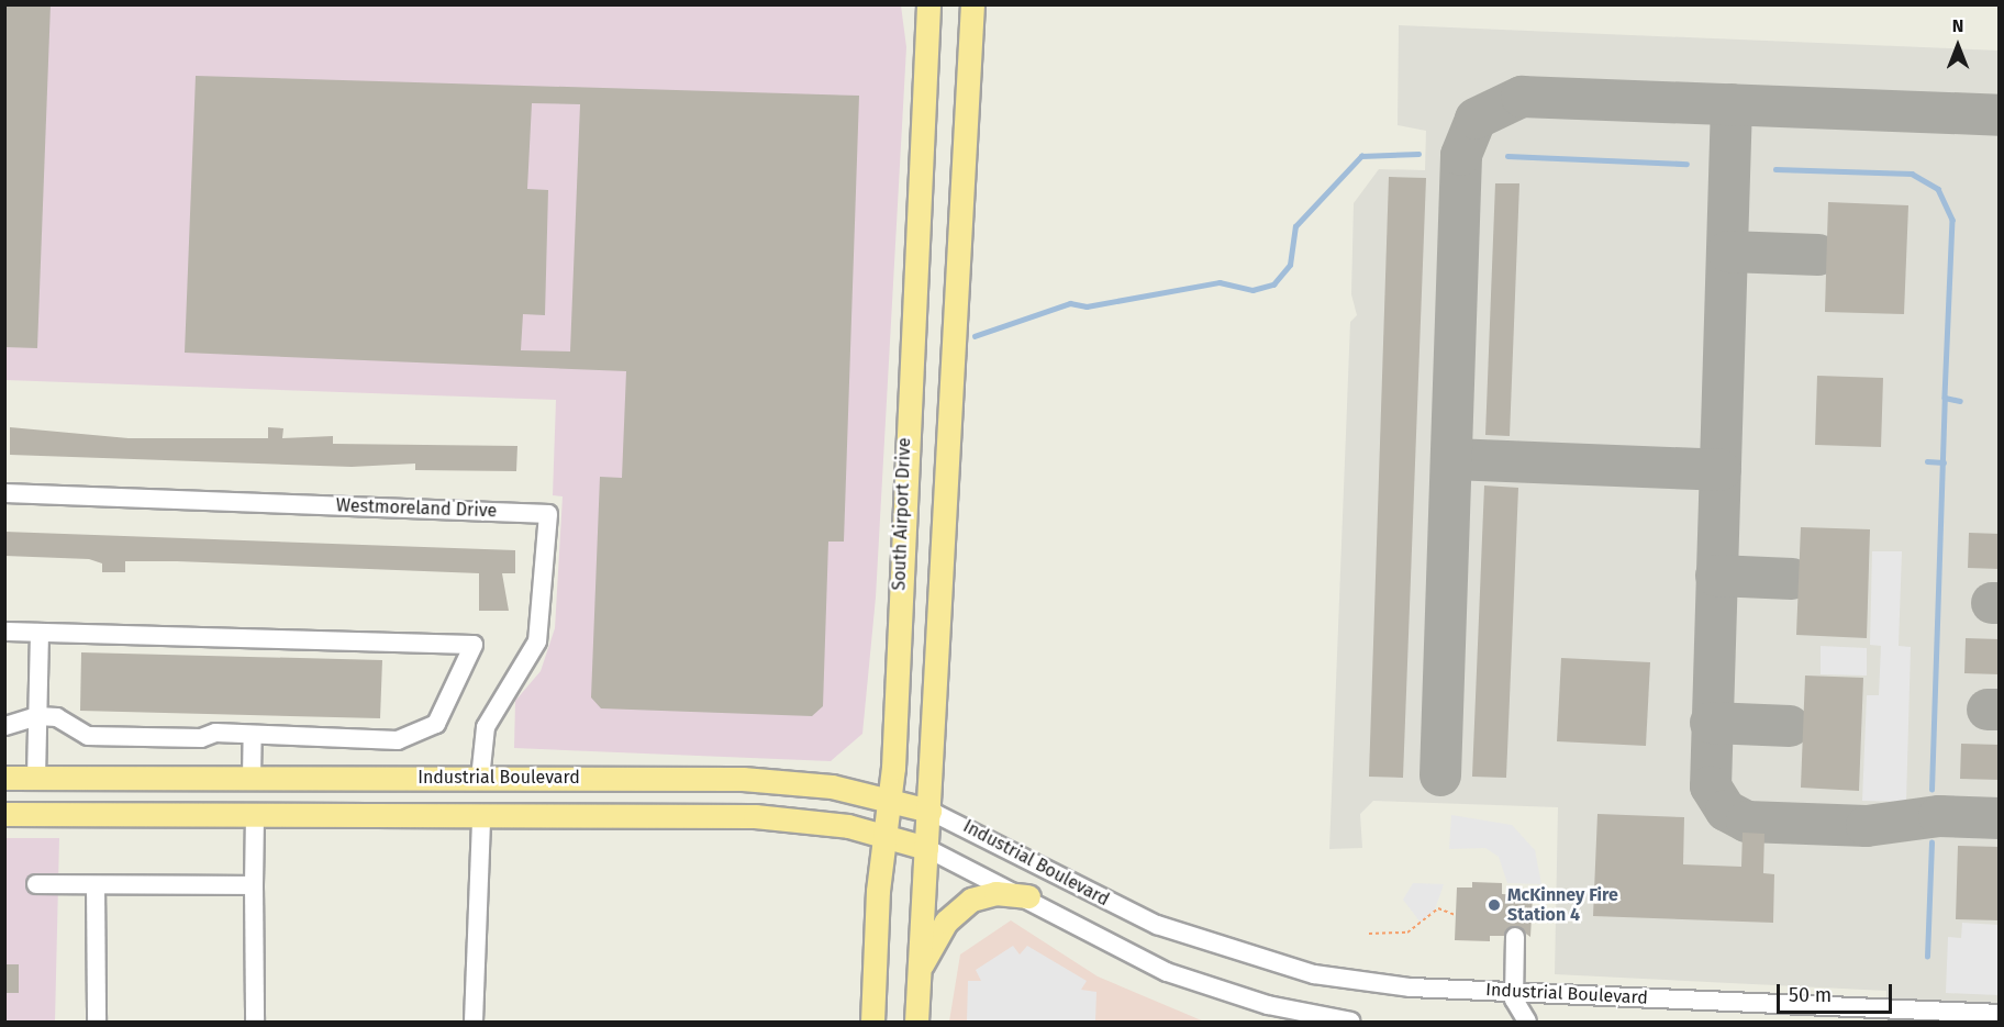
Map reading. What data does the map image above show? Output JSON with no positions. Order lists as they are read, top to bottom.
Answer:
{
  "streets": {
    "main road": ["South Airport Drive", "Industrial Boulevard"],
    "street": ["Westmoreland Drive"]
  },
  "crossings": [
    ["Westmoreland Drive", "Industrial Boulevard"],
    ["South Airport Drive", "Industrial Boulevard"]
  ],
  "places": ["McKinney Fire Station 4"],
  "scale_bar": "50 m",
  "north": "top"
}
